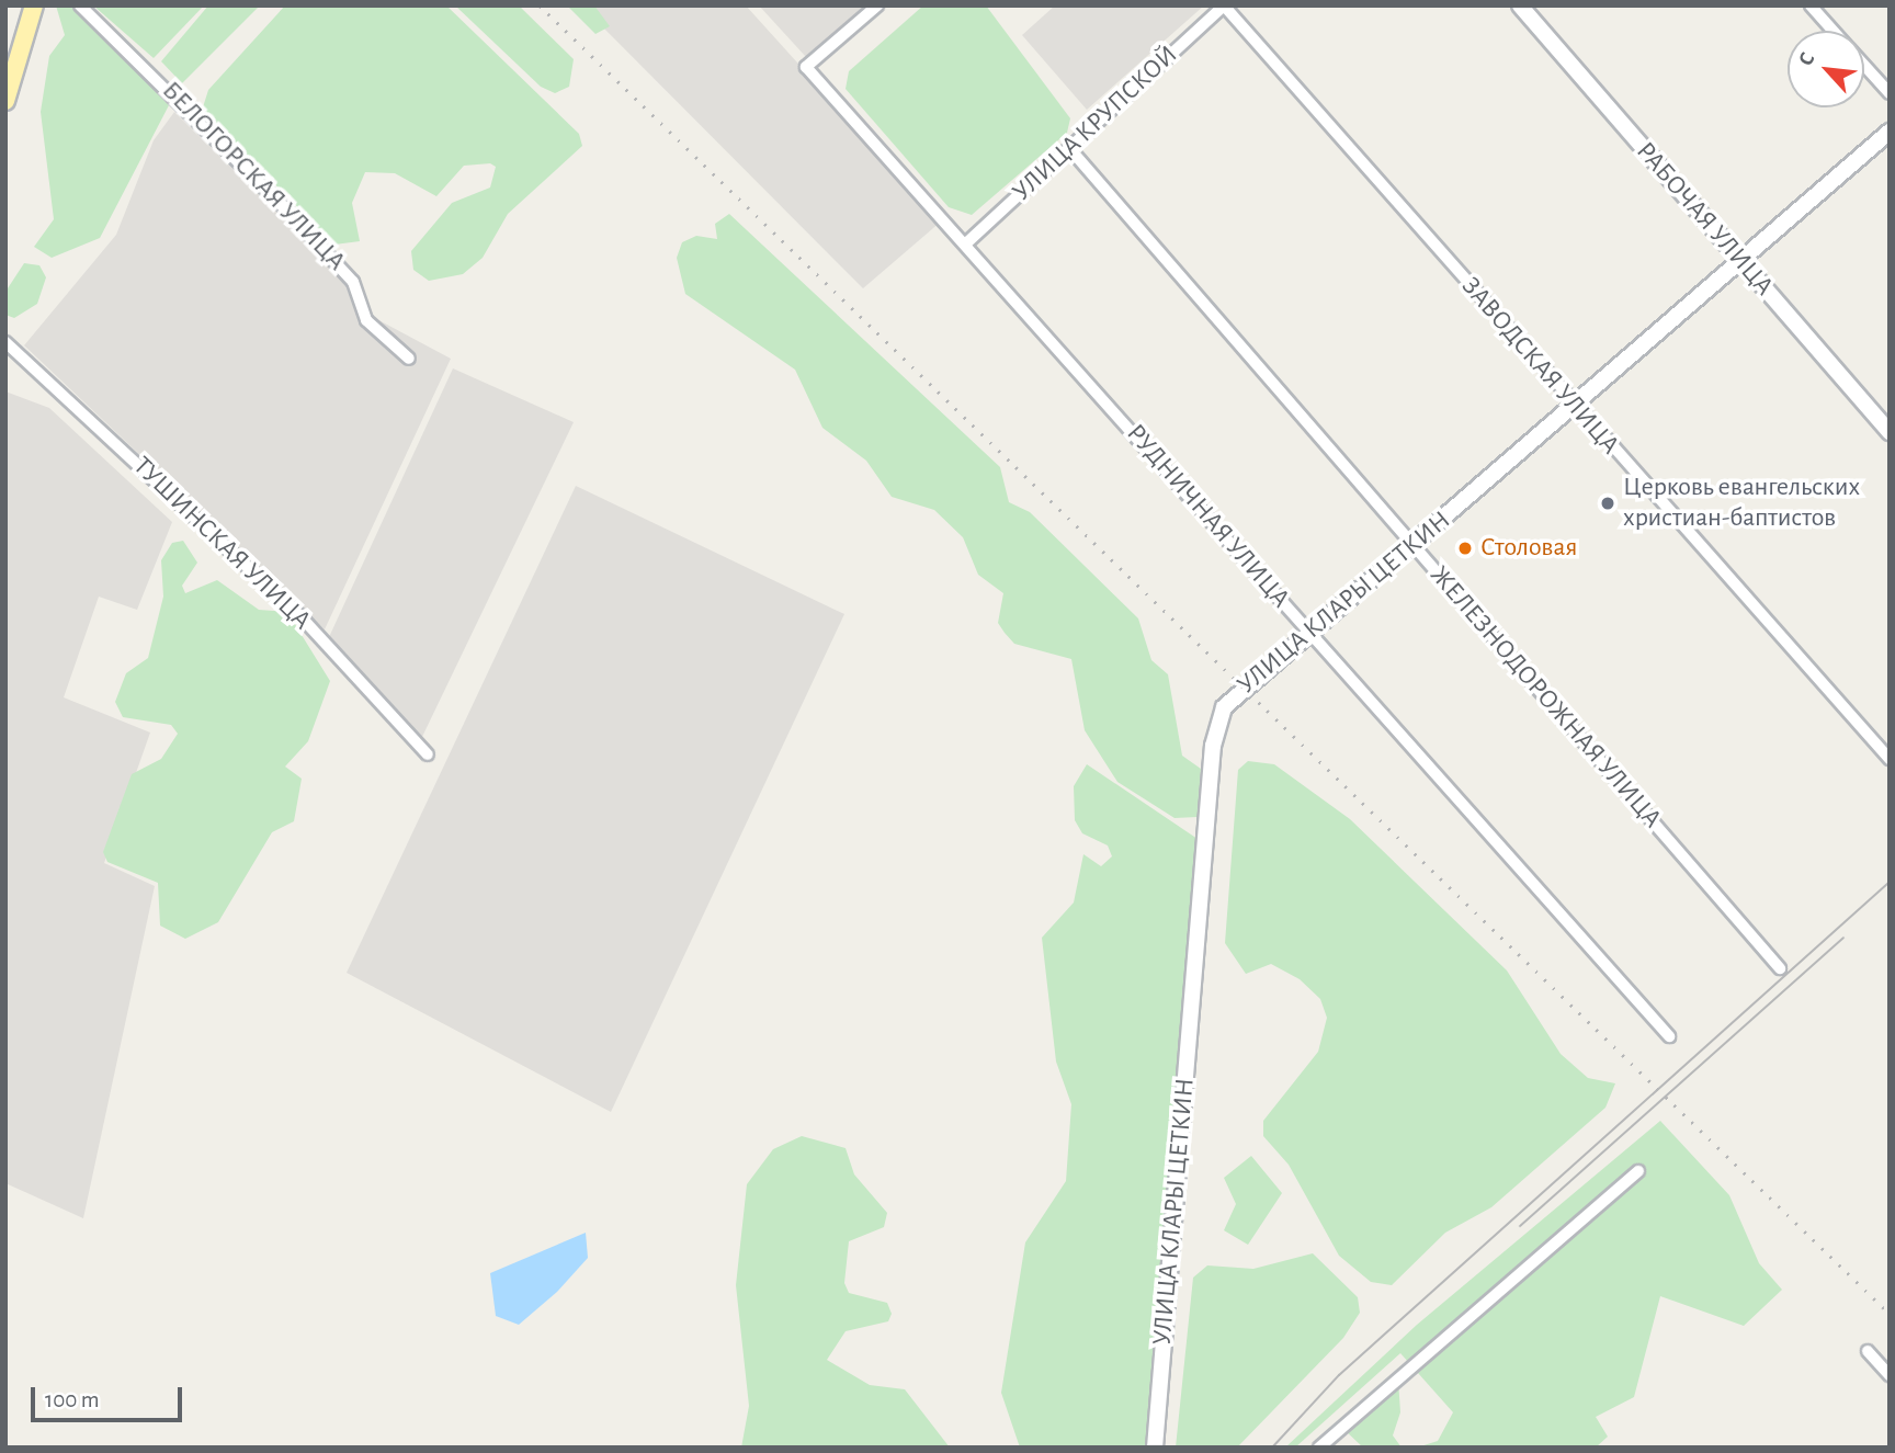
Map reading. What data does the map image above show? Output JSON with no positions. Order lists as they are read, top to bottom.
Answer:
{
  "streets": {
    "street": [
      "УЛИЦА КРУПСКОЙ",
      "БЕЛОГОРСКАЯ УЛИЦА",
      "РАБОЧАЯ УЛИЦА",
      "ЗАВОДСКАЯ УЛИЦА",
      "РУДНИЧНАЯ УЛИЦА",
      "ТУШИНСКАЯ УЛИЦА",
      "УЛИЦА КЛАРЫ ЦЕТКИН",
      "ЖЕЛЕЗНОДОРОЖНАЯ УЛИЦА"
    ]
  },
  "crossings": [
    ["УЛИЦА КРУПСКОЙ", "ЗАВОДСКАЯ УЛИЦА"],
    ["УЛИЦА КРУПСКОЙ", "РУДНИЧНАЯ УЛИЦА"],
    ["УЛИЦА КРУПСКОЙ", "ЖЕЛЕЗНОДОРОЖНАЯ УЛИЦА"],
    ["РАБОЧАЯ УЛИЦА", "УЛИЦА КЛАРЫ ЦЕТКИН"],
    ["ЗАВОДСКАЯ УЛИЦА", "УЛИЦА КЛАРЫ ЦЕТКИН"],
    ["РУДНИЧНАЯ УЛИЦА", "УЛИЦА КЛАРЫ ЦЕТКИН"],
    ["УЛИЦА КЛАРЫ ЦЕТКИН", "ЖЕЛЕЗНОДОРОЖНАЯ УЛИЦА"]
  ],
  "places": ["Церковь евангельских христиан-баптистов", "Столовая"],
  "scale_bar": "100 m",
  "north": "top left"
}
